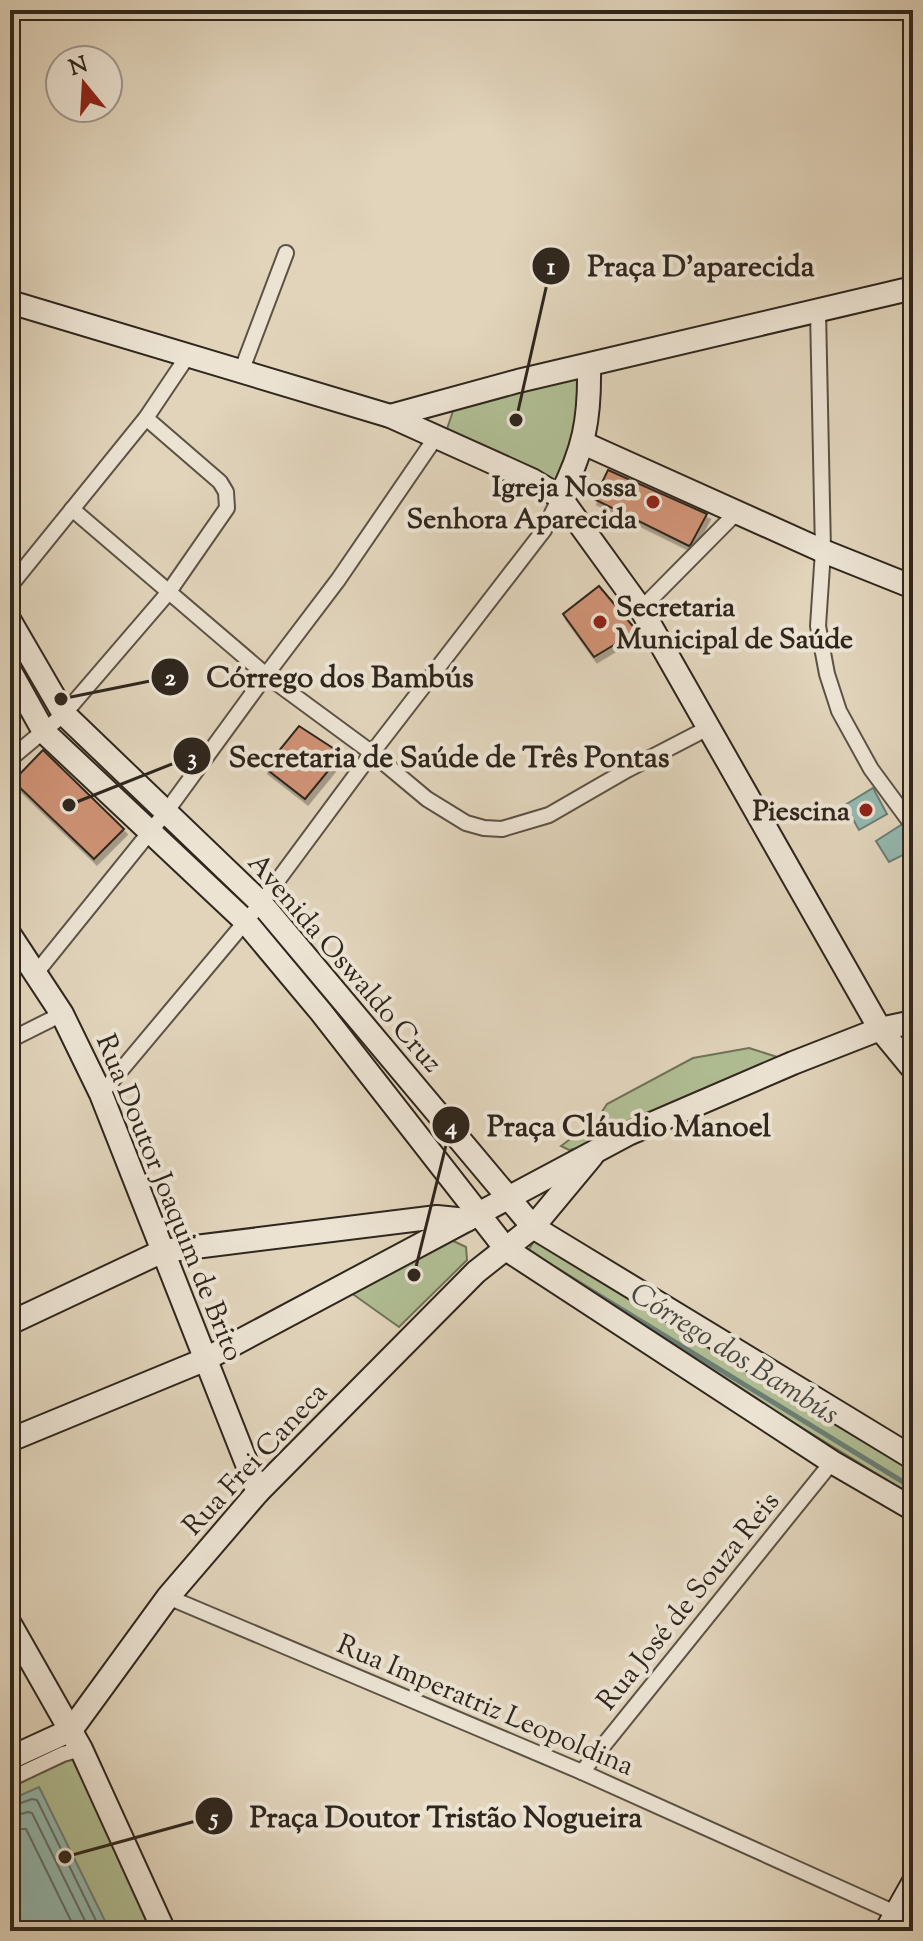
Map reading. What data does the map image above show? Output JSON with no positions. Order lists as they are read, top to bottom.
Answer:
{
  "streets": {
    "main road": ["Avenida Oswaldo Cruz", "Rua Doutor Joaquim de Brito", "Rua Frei Caneca"],
    "street": ["Rua José de Souza Reis", "Rua Imperatriz Leopoldina"]
  },
  "crossings": [
    ["Avenida Oswaldo Cruz", "Rua Frei Caneca"],
    ["Avenida Oswaldo Cruz", "Rua José de Souza Reis"],
    ["Rua Doutor Joaquim de Brito", "Rua Frei Caneca"],
    ["Rua Frei Caneca", "Rua Imperatriz Leopoldina"],
    ["Rua José de Souza Reis", "Rua Imperatriz Leopoldina"]
  ],
  "water": ["Córrego dos Bambús"],
  "places": [
    "Praça D'aparecida",
    "Igreja Nossa Senhora Aparecida",
    "Secretaria Municipal de Saúde",
    "Córrego dos Bambús",
    "Secretaria de Saúde de Três Pontas",
    "Piescina",
    "Praça Cláudio Manoel",
    "Praça Doutor Tristão Nogueira"
  ],
  "north": "top"
}
